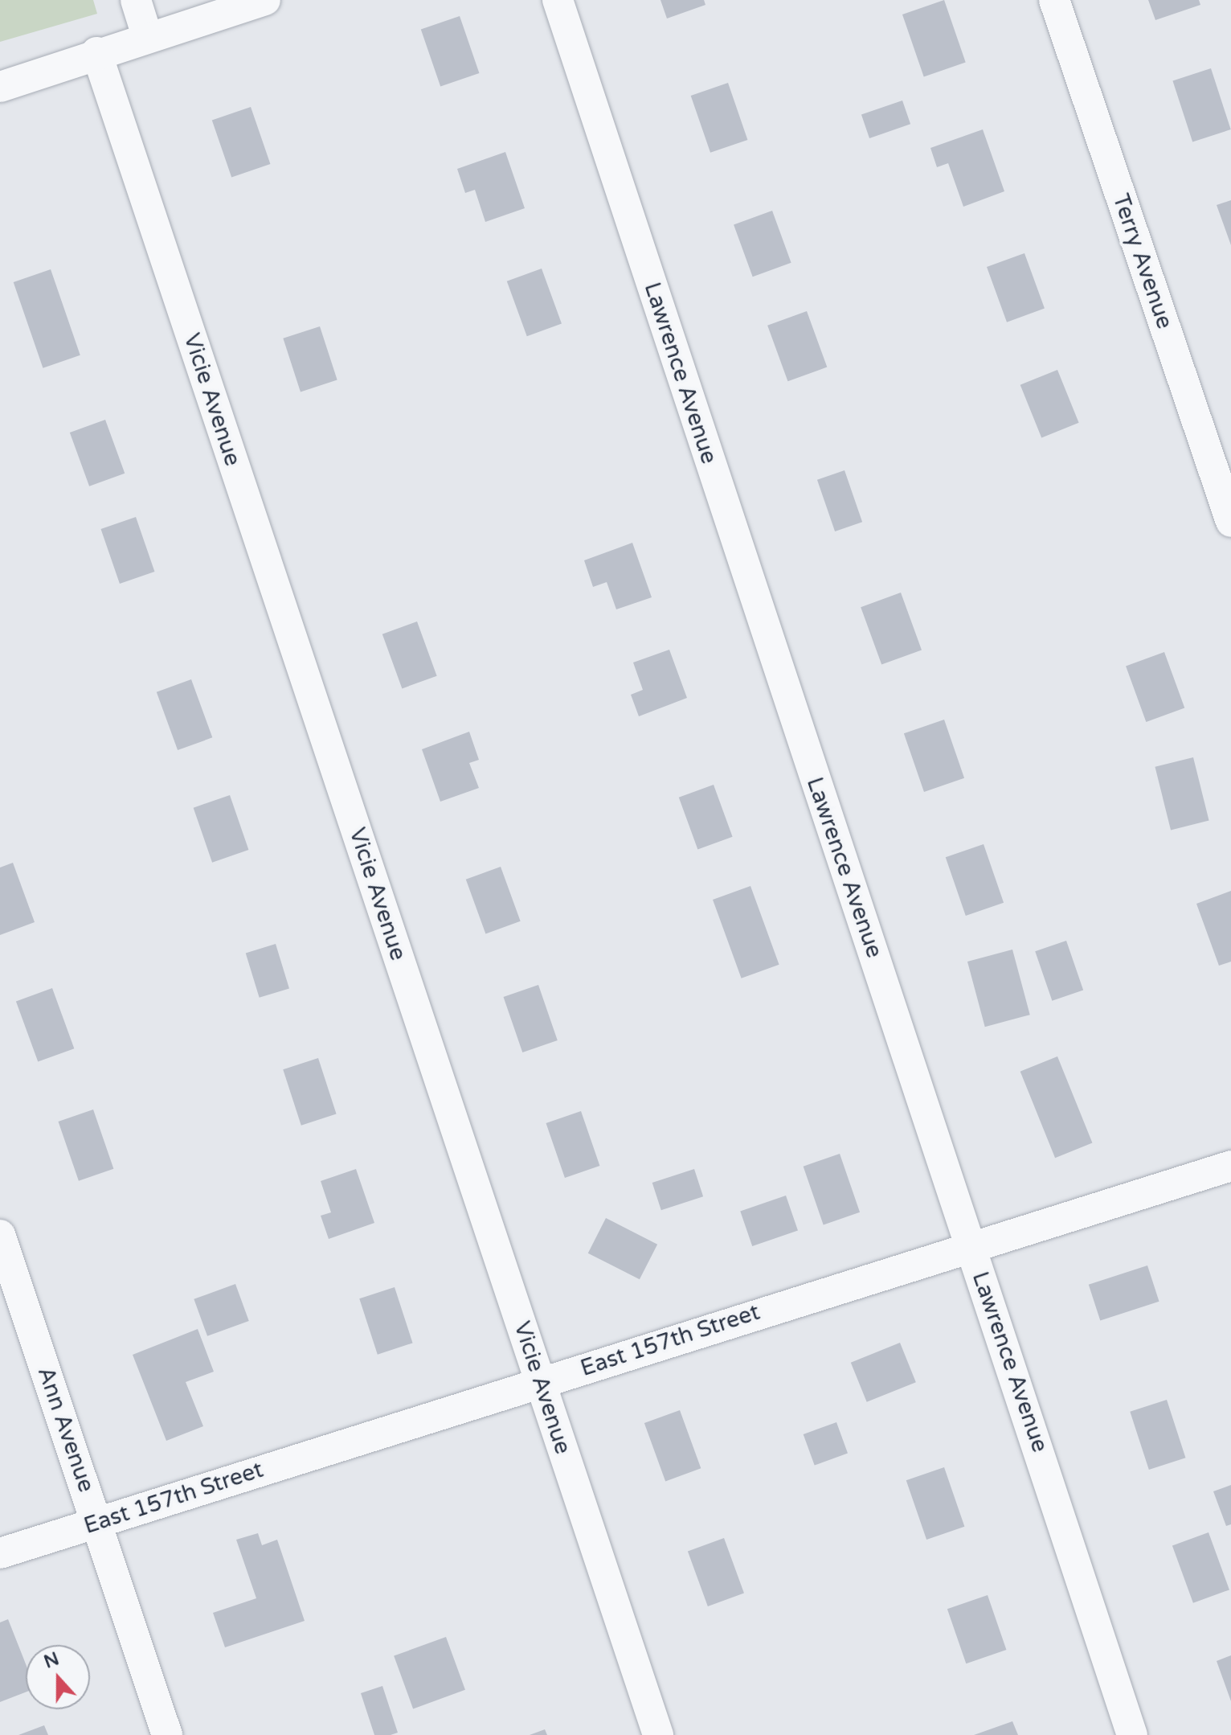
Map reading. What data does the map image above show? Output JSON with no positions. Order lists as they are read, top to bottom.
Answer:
{
  "streets": {
    "street": [
      "Terry Avenue",
      "Lawrence Avenue",
      "Vicie Avenue",
      "East 157th Street",
      "Ann Avenue"
    ]
  },
  "crossings": [
    ["Lawrence Avenue", "East 157th Street"],
    ["Vicie Avenue", "East 157th Street"],
    ["East 157th Street", "Ann Avenue"]
  ],
  "north": "top"
}
